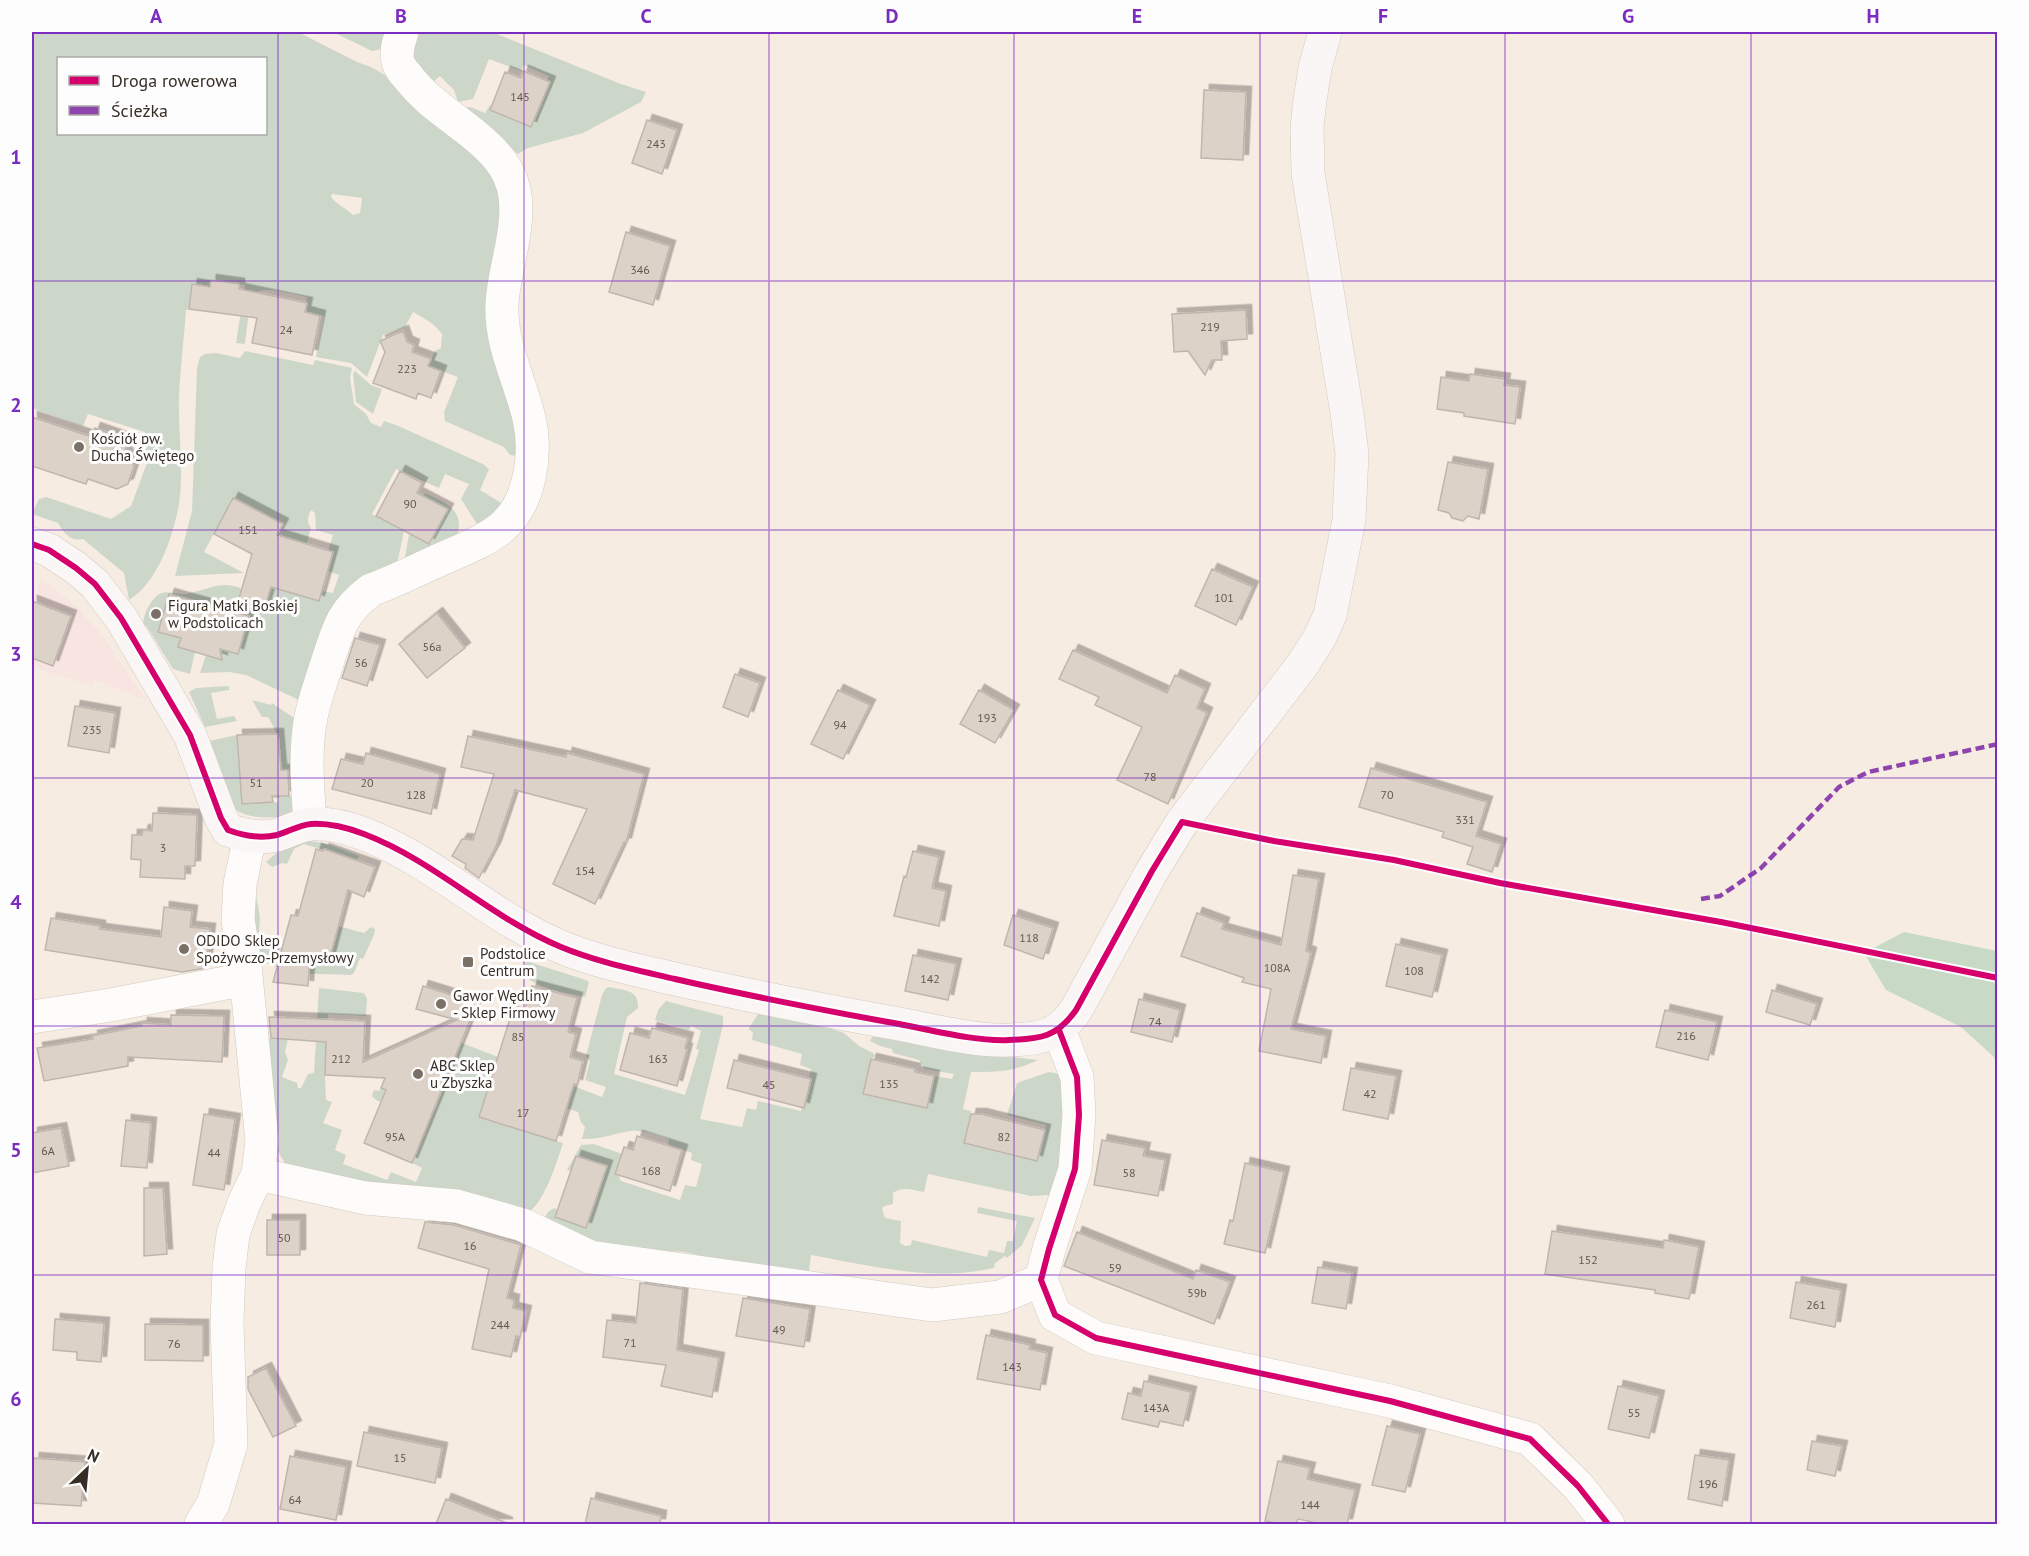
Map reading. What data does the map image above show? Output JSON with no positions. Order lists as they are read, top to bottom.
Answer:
{
  "places": {
    "other": [
      "Kościół pw. Ducha Świętego",
      "Figura Matki Boskiej w Podstolicach",
      "ODIDO Sklep Spożywczo-Przemysłowy",
      "Gawor Wędliny - Sklep Firmowy",
      "ABC Sklep u Zbyszka"
    ],
    "transit": ["Podstolice Centrum"]
  },
  "house_numbers": [
    "145",
    "243",
    "346",
    "219",
    "24",
    "223",
    "90",
    "151",
    "101",
    "56a",
    "56",
    "193",
    "94",
    "235",
    "78",
    "51",
    "20",
    "128",
    "70",
    "331",
    "3",
    "154",
    "118",
    "108A",
    "108",
    "142",
    "74",
    "216",
    "85",
    "212",
    "163",
    "135",
    "45",
    "42",
    "17",
    "95A",
    "82",
    "6A",
    "44",
    "168",
    "58",
    "50",
    "16",
    "152",
    "59",
    "59b",
    "261",
    "244",
    "49",
    "71",
    "76",
    "143",
    "143A",
    "55",
    "15",
    "196",
    "64",
    "144"
  ],
  "legend": ["Droga rowerowa", "Ścieżka"],
  "north": "top right",
  "grid": {
    "columns": [
      "A",
      "B",
      "C",
      "D",
      "E",
      "F",
      "G",
      "H"
    ],
    "rows": [
      "1",
      "2",
      "3",
      "4",
      "5",
      "6"
    ]
  }
}
